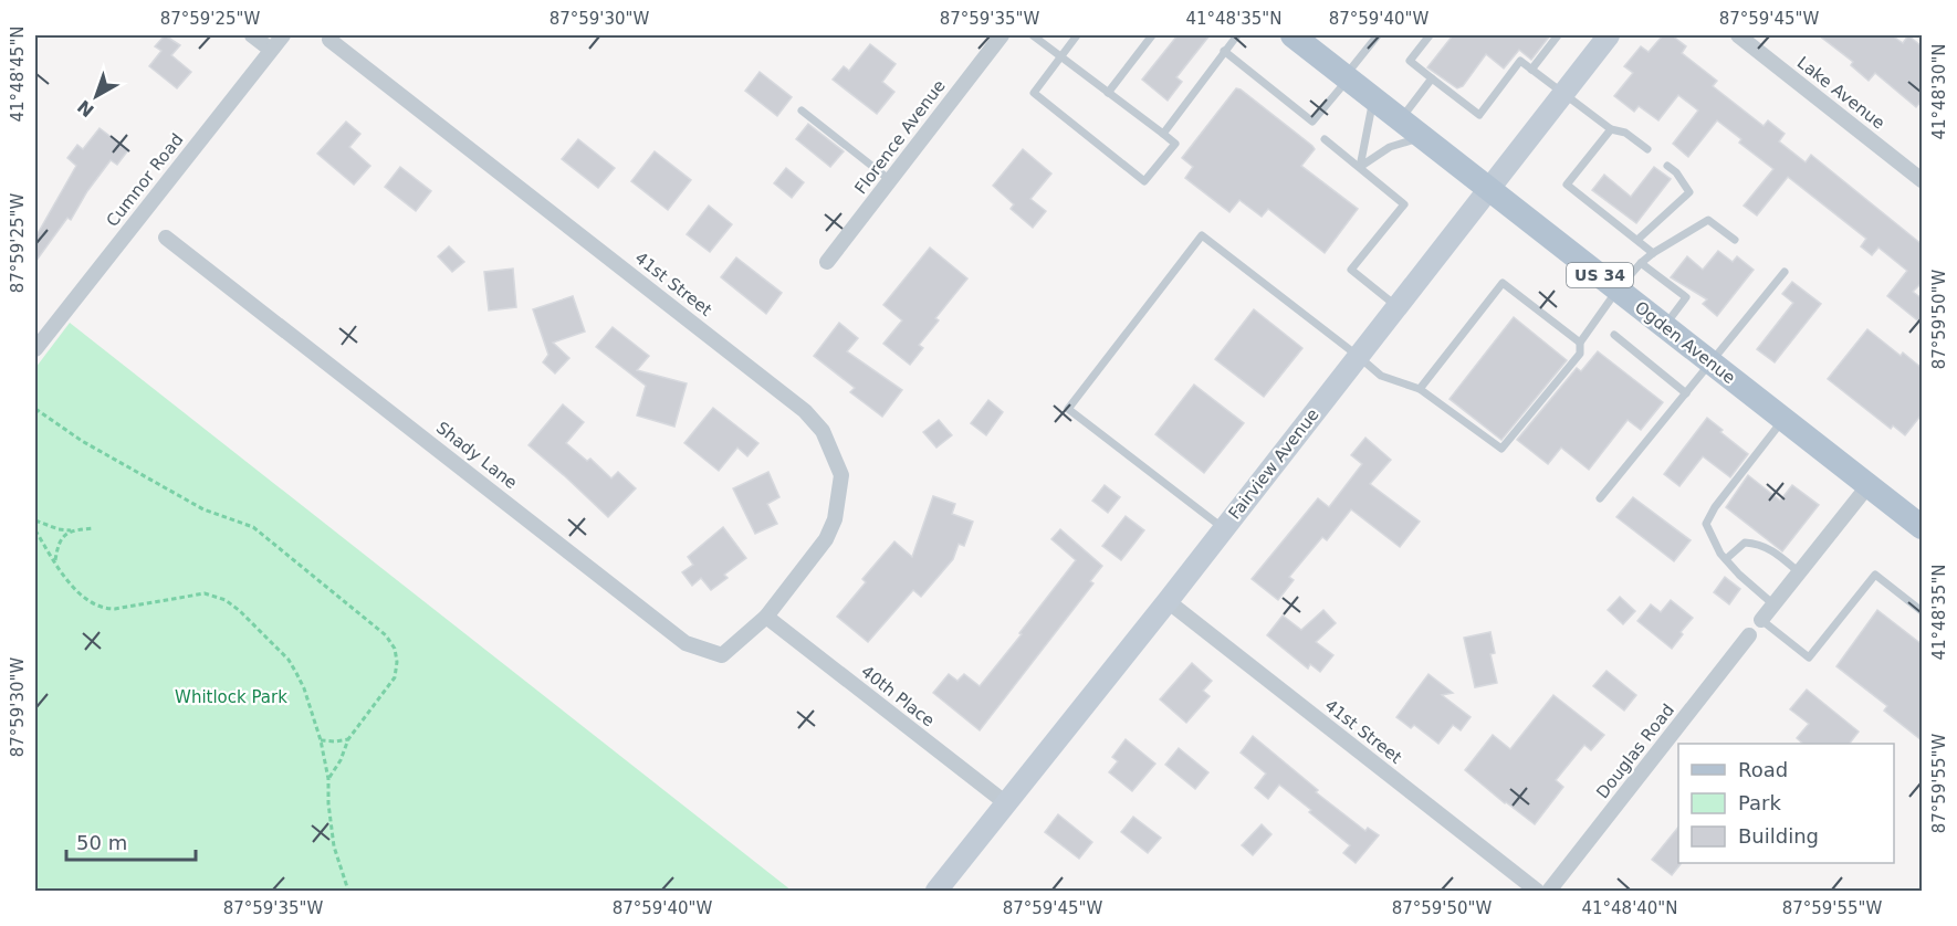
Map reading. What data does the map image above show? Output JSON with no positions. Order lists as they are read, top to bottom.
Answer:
{
  "streets": {
    "main road": ["US 34", "Ogden Avenue"],
    "street": [
      "Lake Avenue",
      "Florence Avenue",
      "Cumnor Road",
      "41st Street",
      "Shady Lane",
      "Fairview Avenue",
      "40th Place",
      "Douglas Road"
    ]
  },
  "crossings": [
    ["41st Street", "Shady Lane"],
    ["41st Street", "Fairview Avenue"],
    ["41st Street", "40th Place"],
    ["Ogden Avenue", "Fairview Avenue"],
    ["Shady Lane", "40th Place"],
    ["Fairview Avenue", "40th Place"]
  ],
  "parks": ["Whitlock Park"],
  "legend": ["Road", "Park", "Building"],
  "scale_bar": "50 m",
  "north": "bottom left",
  "coordinates": [
    "87°59'25\"W",
    "87°59'30\"W",
    "87°59'35\"W",
    "41°48'35\"N",
    "87°59'40\"W",
    "87°59'45\"W",
    "41°48'45\"N",
    "41°48'30\"N",
    "87°59'50\"W",
    "87°59'55\"W",
    "41°48'40\"N"
  ]
}
